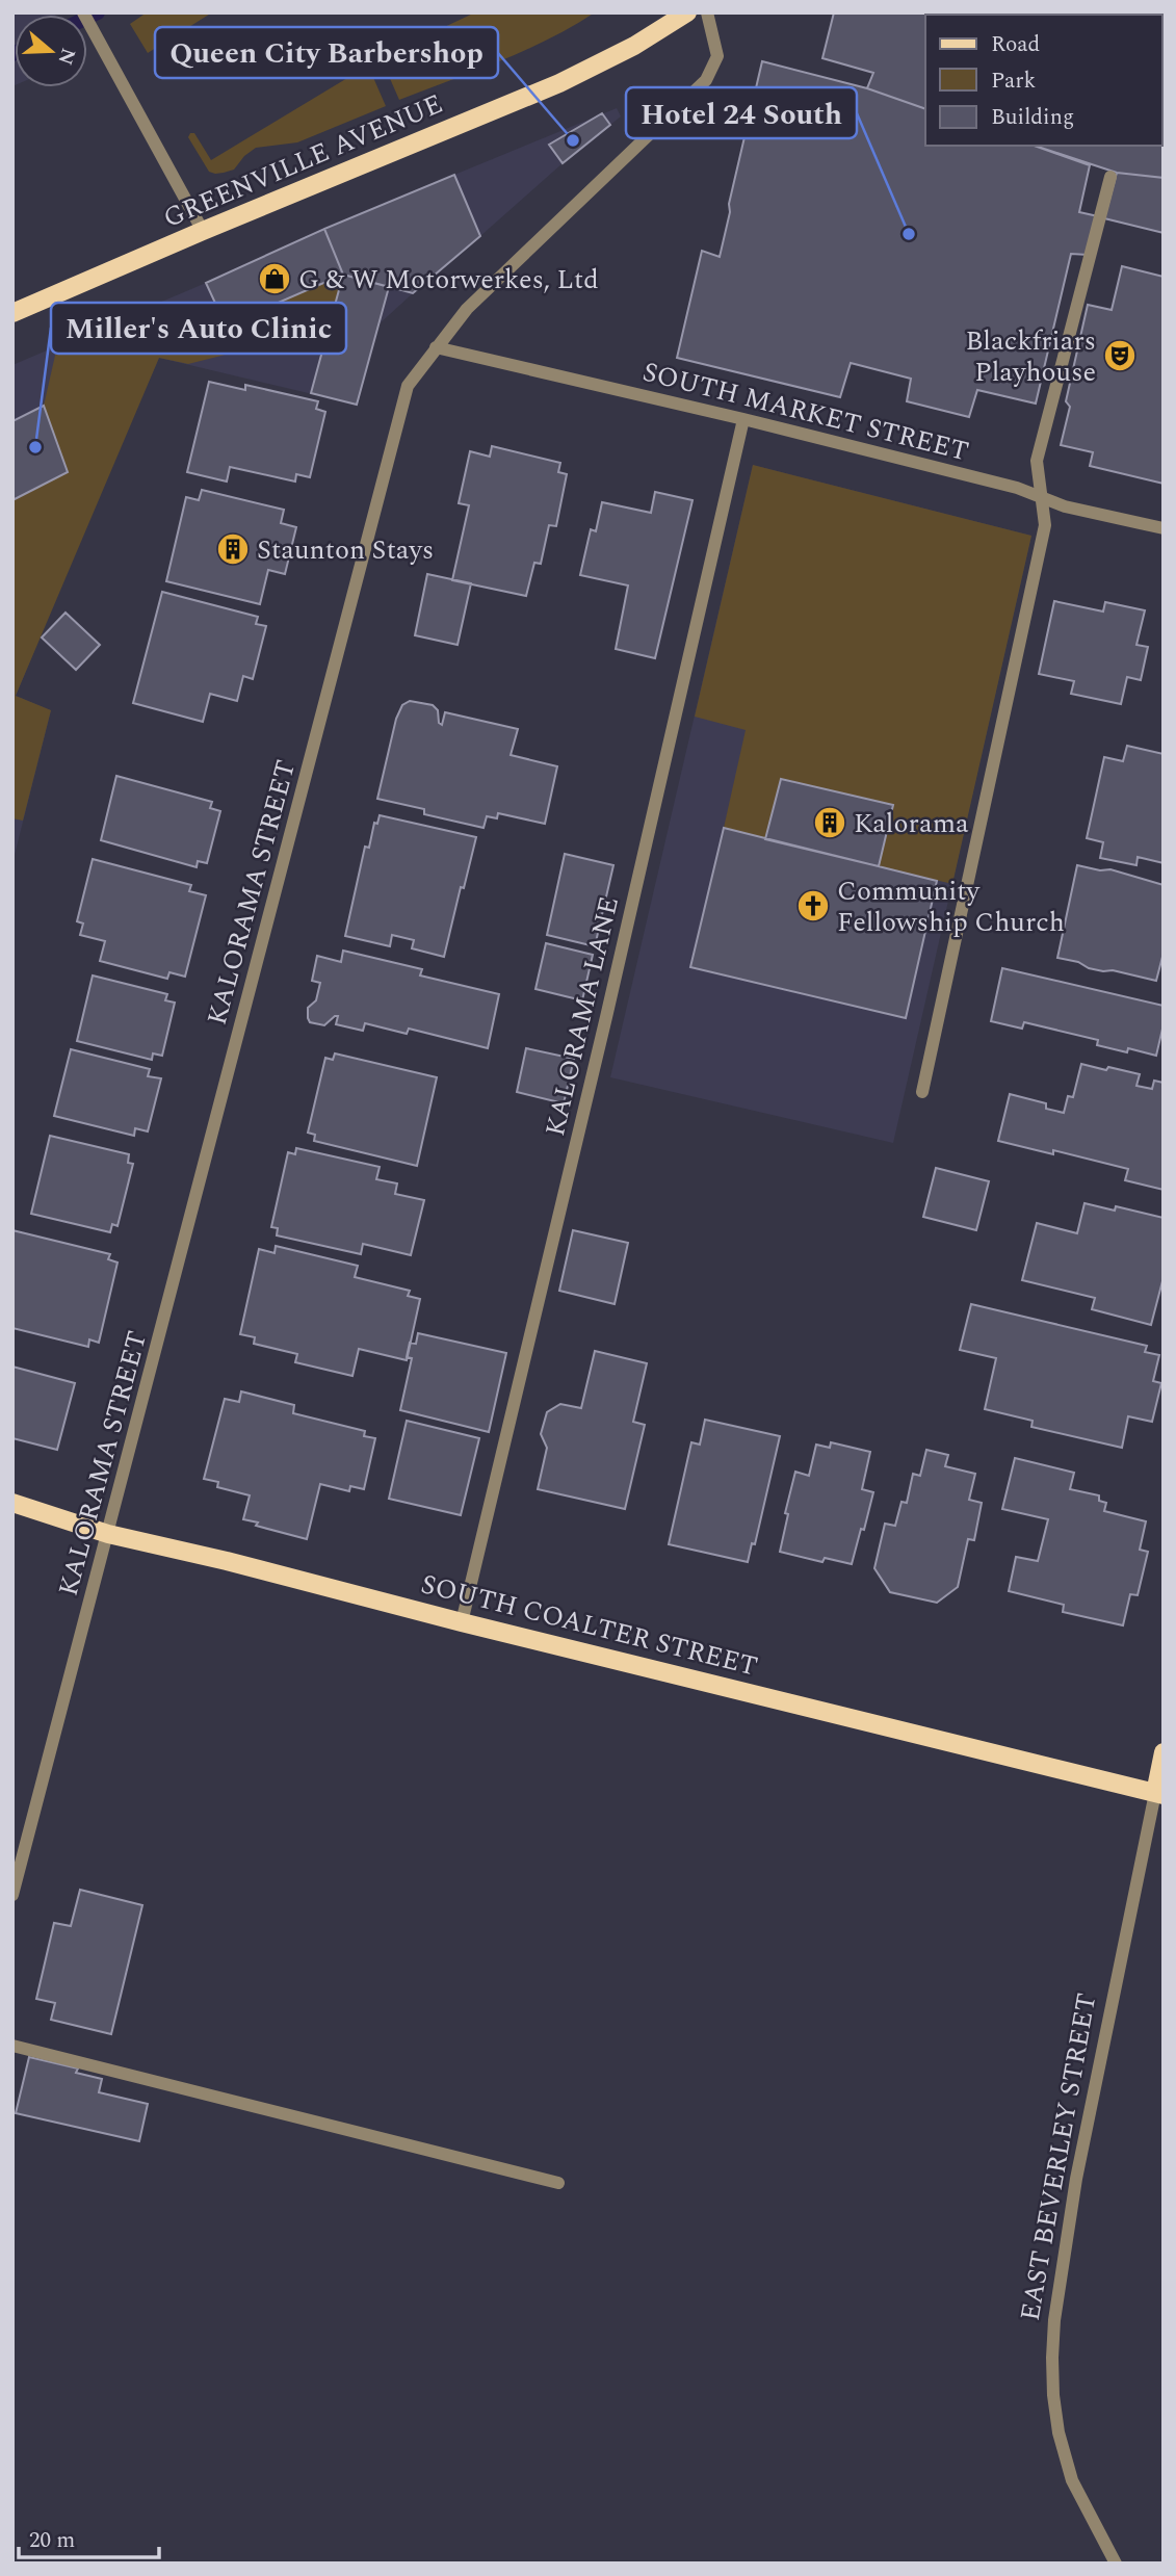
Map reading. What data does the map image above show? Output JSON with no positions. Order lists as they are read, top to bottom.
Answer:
{
  "streets": {
    "main road": ["GREENVILLE AVENUE", "SOUTH COALTER STREET", "EAST BEVERLEY STREET"],
    "street": ["SOUTH MARKET STREET", "KALORAMA STREET", "KALORAMA LANE"]
  },
  "crossings": [
    ["SOUTH MARKET STREET", "KALORAMA STREET"],
    ["SOUTH MARKET STREET", "KALORAMA LANE"],
    ["KALORAMA STREET", "SOUTH COALTER STREET"],
    ["KALORAMA LANE", "SOUTH COALTER STREET"],
    ["SOUTH COALTER STREET", "EAST BEVERLEY STREET"]
  ],
  "places": {
    "other": ["Queen City Barbershop", "Hotel 24 South", "Miller's Auto Clinic"],
    "shop": ["G & W Motorwerkes, Ltd"],
    "theatre": ["Blackfriars Playhouse"],
    "building": ["Staunton Stays", "Kalorama"],
    "church": ["Community Fellowship Church"]
  },
  "legend": ["Road", "Park", "Building"],
  "scale_bar": "20 m",
  "north": "right"
}
